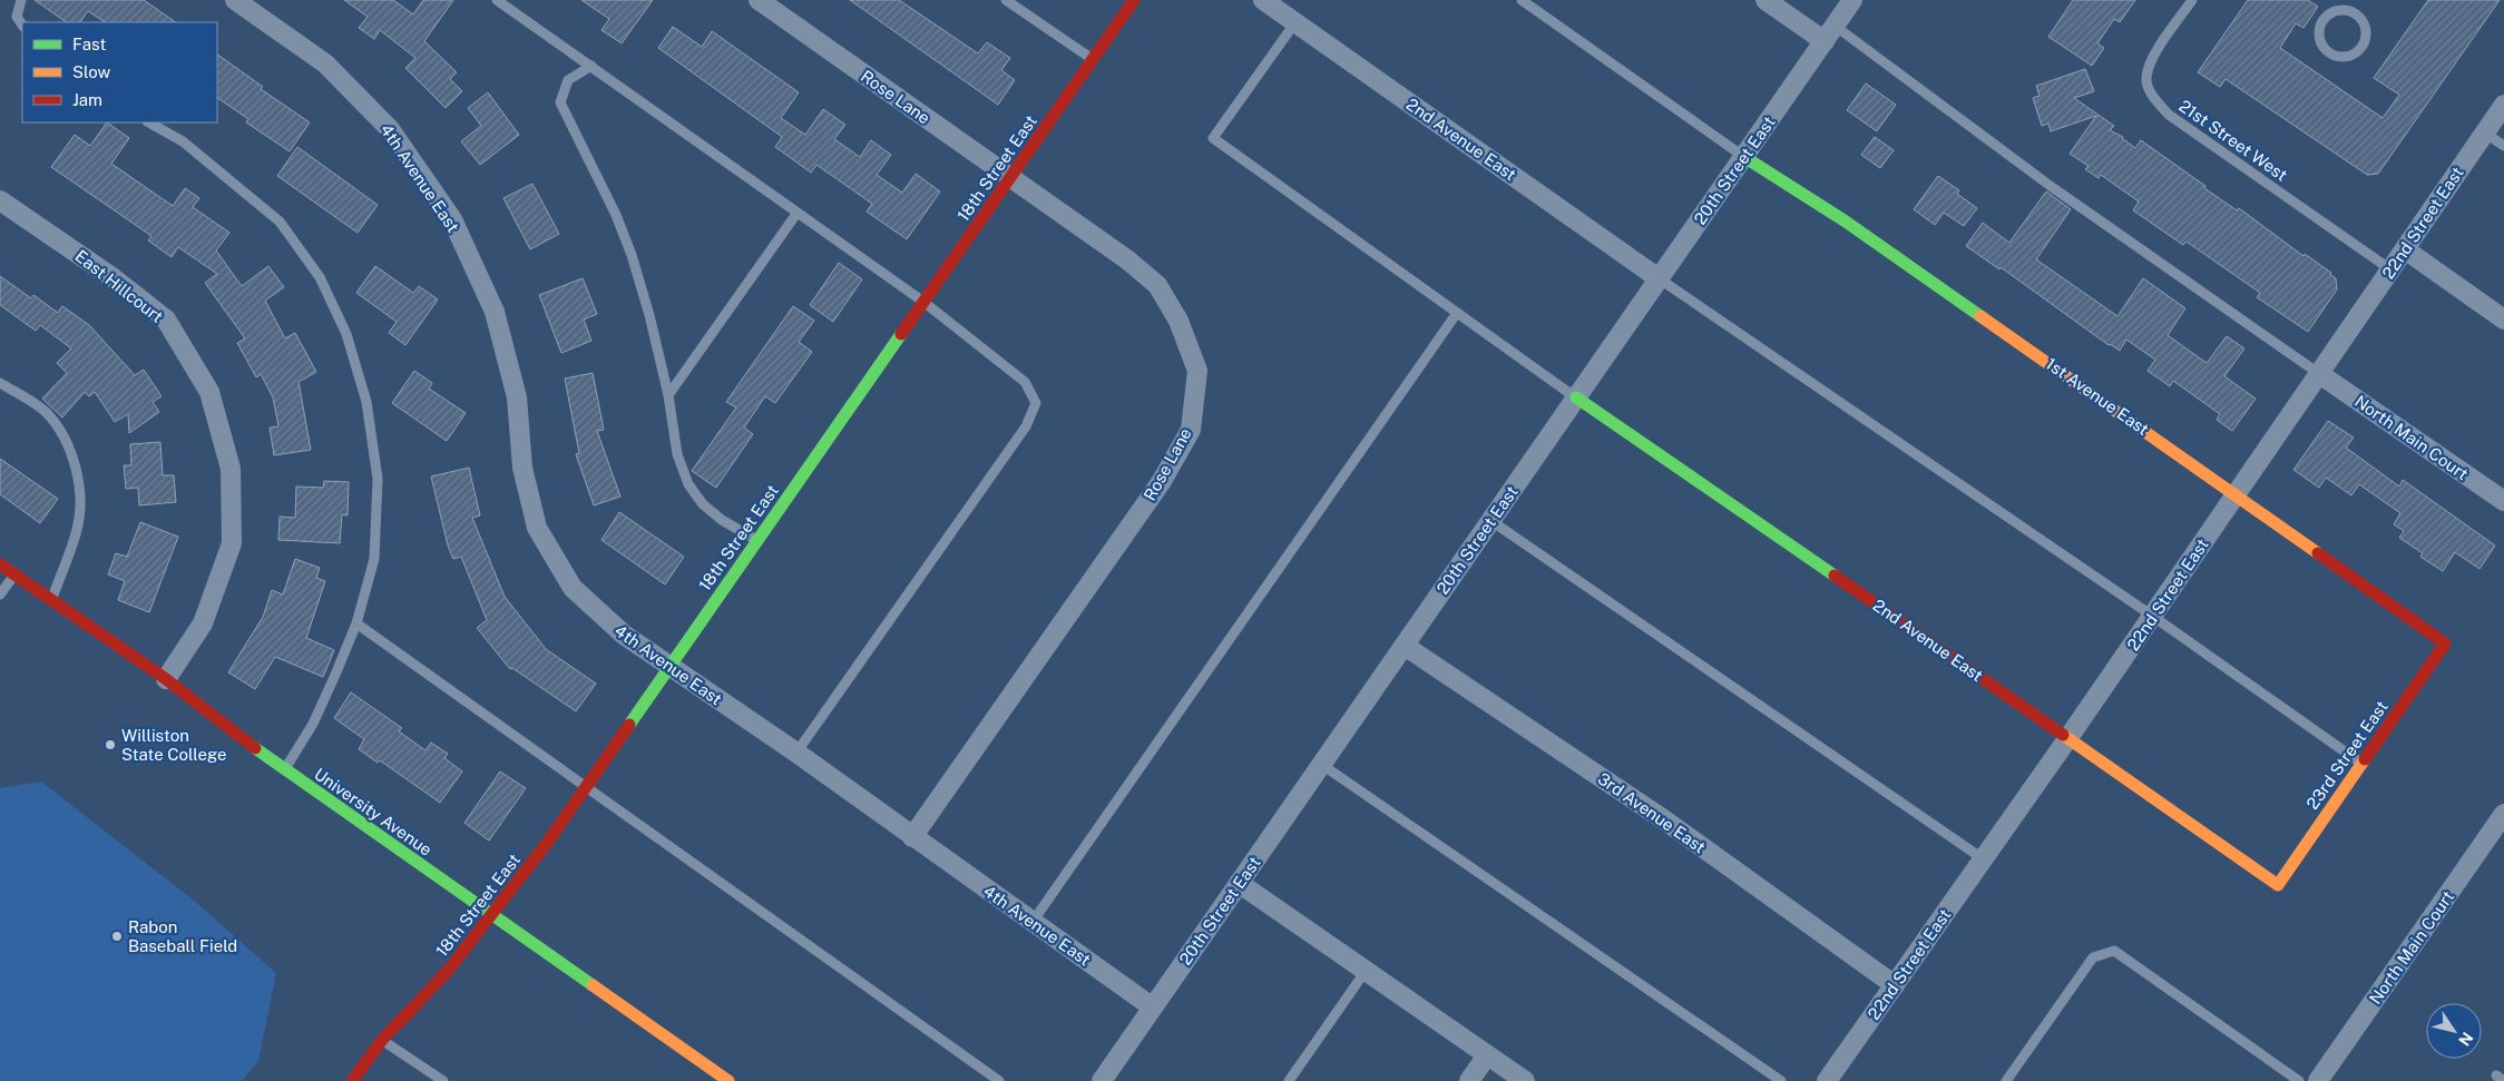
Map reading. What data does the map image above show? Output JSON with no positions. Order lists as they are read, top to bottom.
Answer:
{
  "streets": {
    "street": [
      "Rose Lane",
      "2nd Avenue East",
      "18th Street East",
      "20th Street East",
      "4th Avenue East",
      "22nd Street East",
      "East Hillcourt",
      "1st Avenue East",
      "North Main Court",
      "23rd Street East",
      "University Avenue",
      "3rd Avenue East"
    ],
    "lane": ["21st Street West"]
  },
  "crossings": [
    ["Rose Lane", "18th Street East"],
    ["Rose Lane", "4th Avenue East"],
    ["2nd Avenue East", "20th Street East"],
    ["2nd Avenue East", "22nd Street East"],
    ["2nd Avenue East", "23rd Street East"],
    ["21st Street West", "22nd Street East"],
    ["18th Street East", "4th Avenue East"],
    ["18th Street East", "University Avenue"],
    ["20th Street East", "4th Avenue East"],
    ["20th Street East", "1st Avenue East"],
    ["20th Street East", "3rd Avenue East"],
    ["22nd Street East", "1st Avenue East"],
    ["22nd Street East", "North Main Court"],
    ["22nd Street East", "3rd Avenue East"],
    ["East Hillcourt", "University Avenue"],
    ["1st Avenue East", "23rd Street East"]
  ],
  "places": ["Williston State College", "Rabon Baseball Field"],
  "legend": ["Fast", "Slow", "Jam"],
  "north": "bottom right"
}
